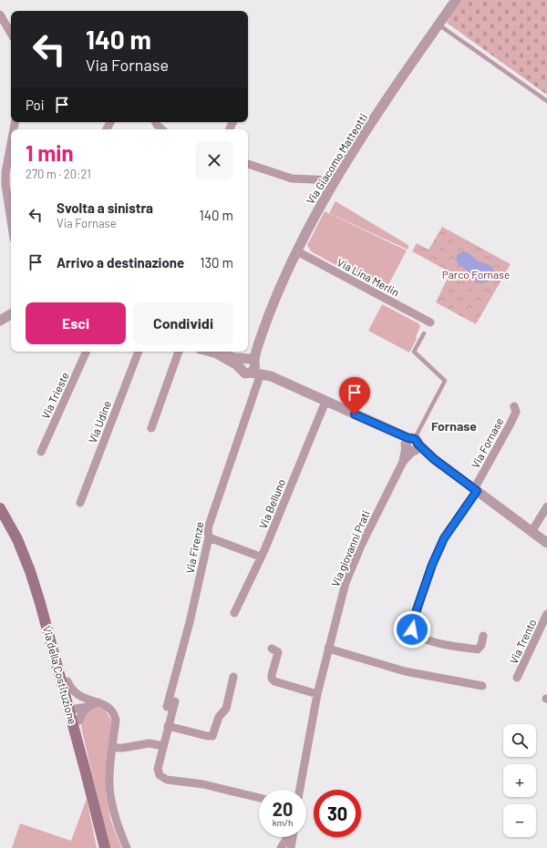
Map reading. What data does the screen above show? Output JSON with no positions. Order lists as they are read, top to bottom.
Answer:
{
  "streets": {
    "main road": ["Via della Costituzione"],
    "street": [
      "Via Giacomo Matteotti",
      "Via Lina Merlin",
      "Via Trieste",
      "Via Udine",
      "Via Fornase",
      "Via Belluno",
      "Via Firenze",
      "Via giovanni Prati",
      "Via Trento"
    ]
  },
  "crossings": [
    ["Via Giacomo Matteotti", "Via Lina Merlin"],
    ["Via Giacomo Matteotti", "Via Fornase"],
    ["Via Giacomo Matteotti", "Via Firenze"],
    ["Via Fornase", "Via Belluno"],
    ["Via Fornase", "Via Firenze"],
    ["Via Fornase", "Via giovanni Prati"]
  ],
  "districts": ["Fornase"],
  "parks": ["Parco Fornase"],
  "page": {
    "turn": ["140 m", "Via Fornase"],
    "then": "Poi",
    "heading": ["1 min", "270 m · 20:21"],
    "list": [
      {
        "name": "Svolta a sinistra",
        "note": "Via Fornase",
        "value": "140 m"
      },
      {
        "name": "Arrivo a destinazione",
        "value": "130 m"
      }
    ],
    "buttons": ["Esci", "Condividi"],
    "map_buttons": ["+", "−"],
    "speed": "20 km/h",
    "limit": "30"
  }
}
